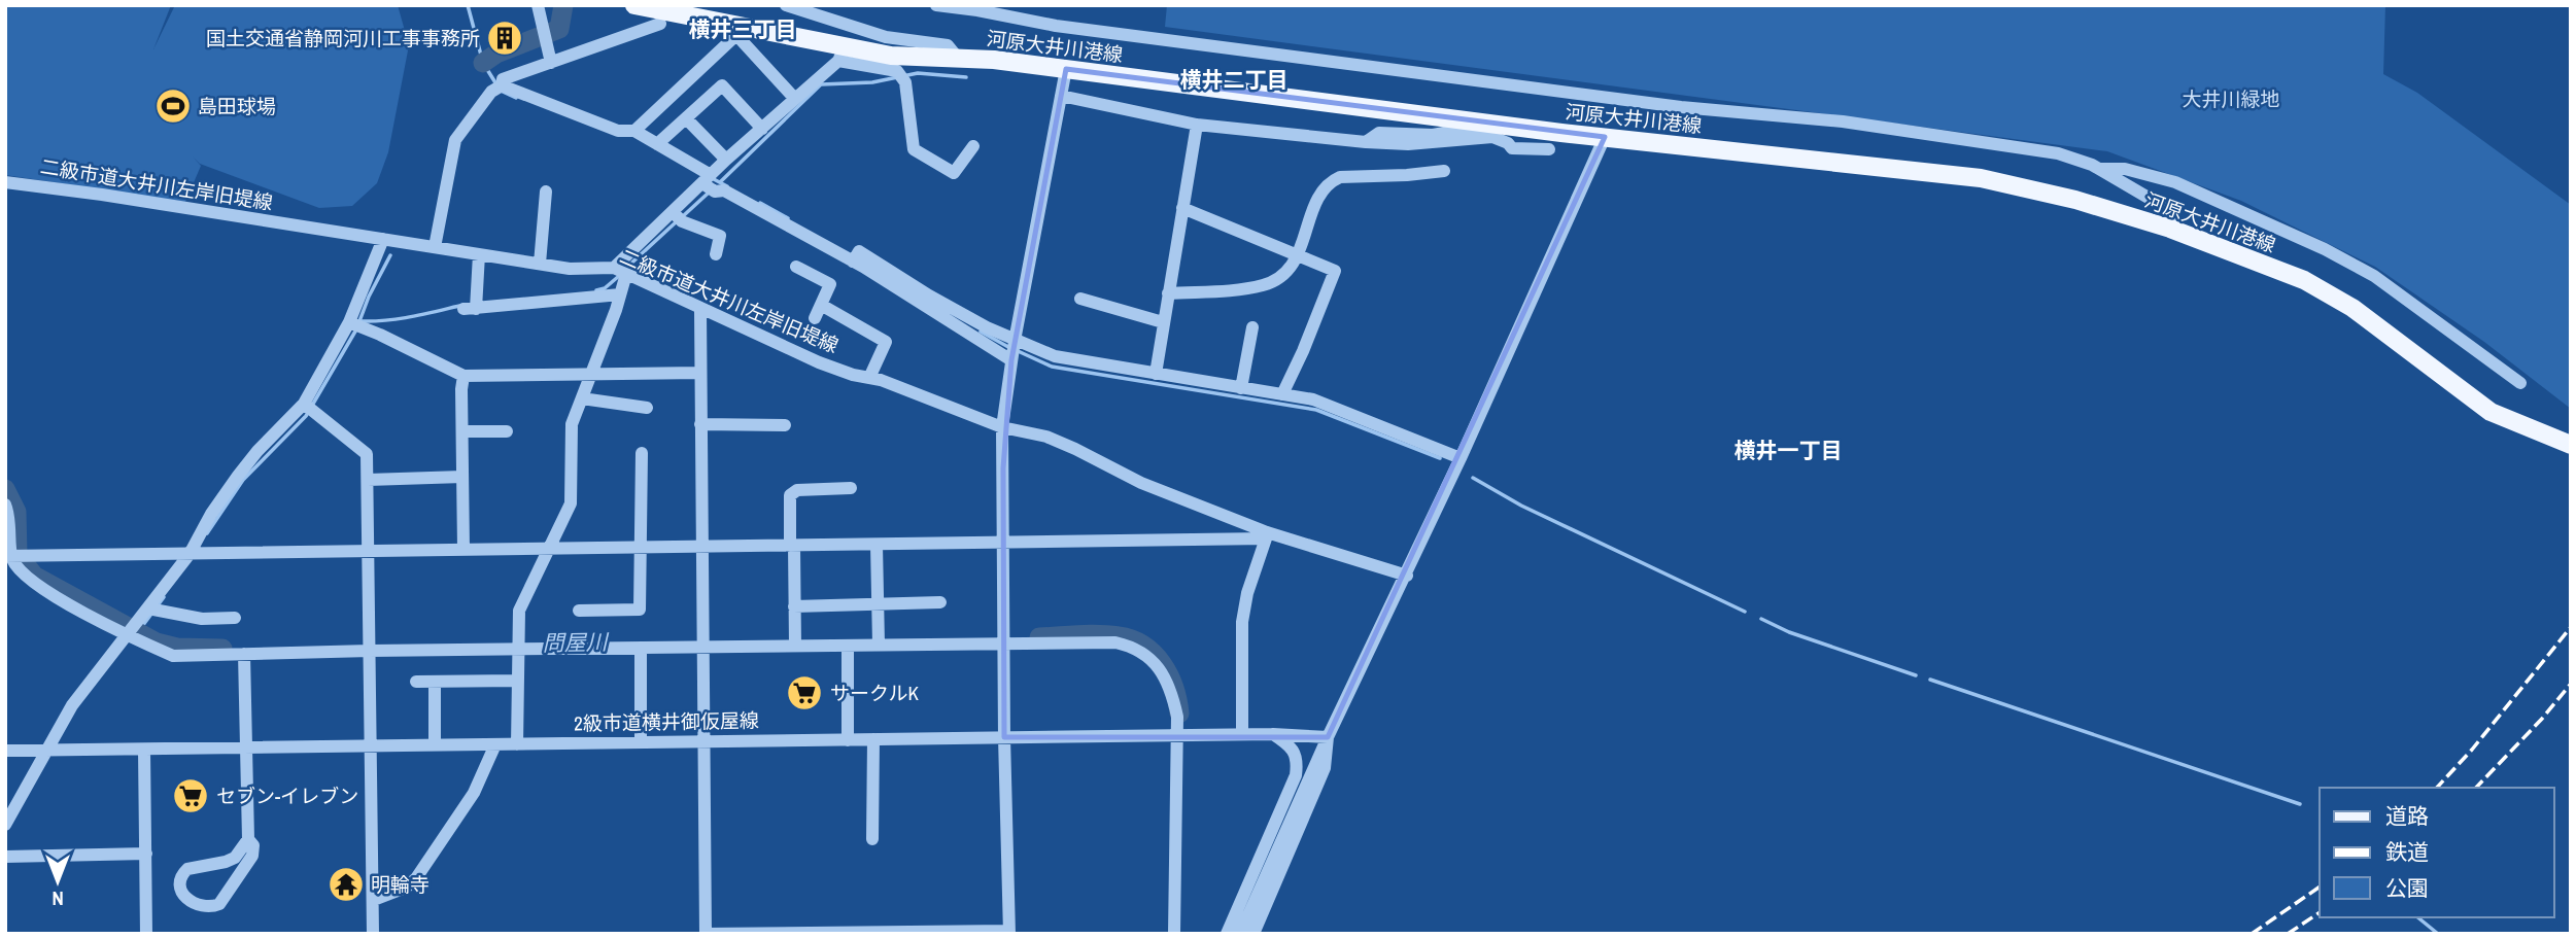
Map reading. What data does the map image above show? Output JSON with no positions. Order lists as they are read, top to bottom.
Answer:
{
  "streets": {
    "main road": ["河原大井川港線"],
    "street": ["二級市道大井川左岸旧堤線", "2級市道横井御仮屋線"]
  },
  "districts": ["横井三丁目", "横井二丁目", "横井一丁目"],
  "water": ["問屋川"],
  "parks": ["大井川緑地"],
  "places": {
    "building": ["国土交通省静岡河川工事事務所"],
    "sports": ["島田球場"],
    "supermarket": ["サークルK", "セブン-イレブン"],
    "temple": ["明輪寺"]
  },
  "legend": ["道路", "鉄道", "公園"],
  "north": "bottom"
}
